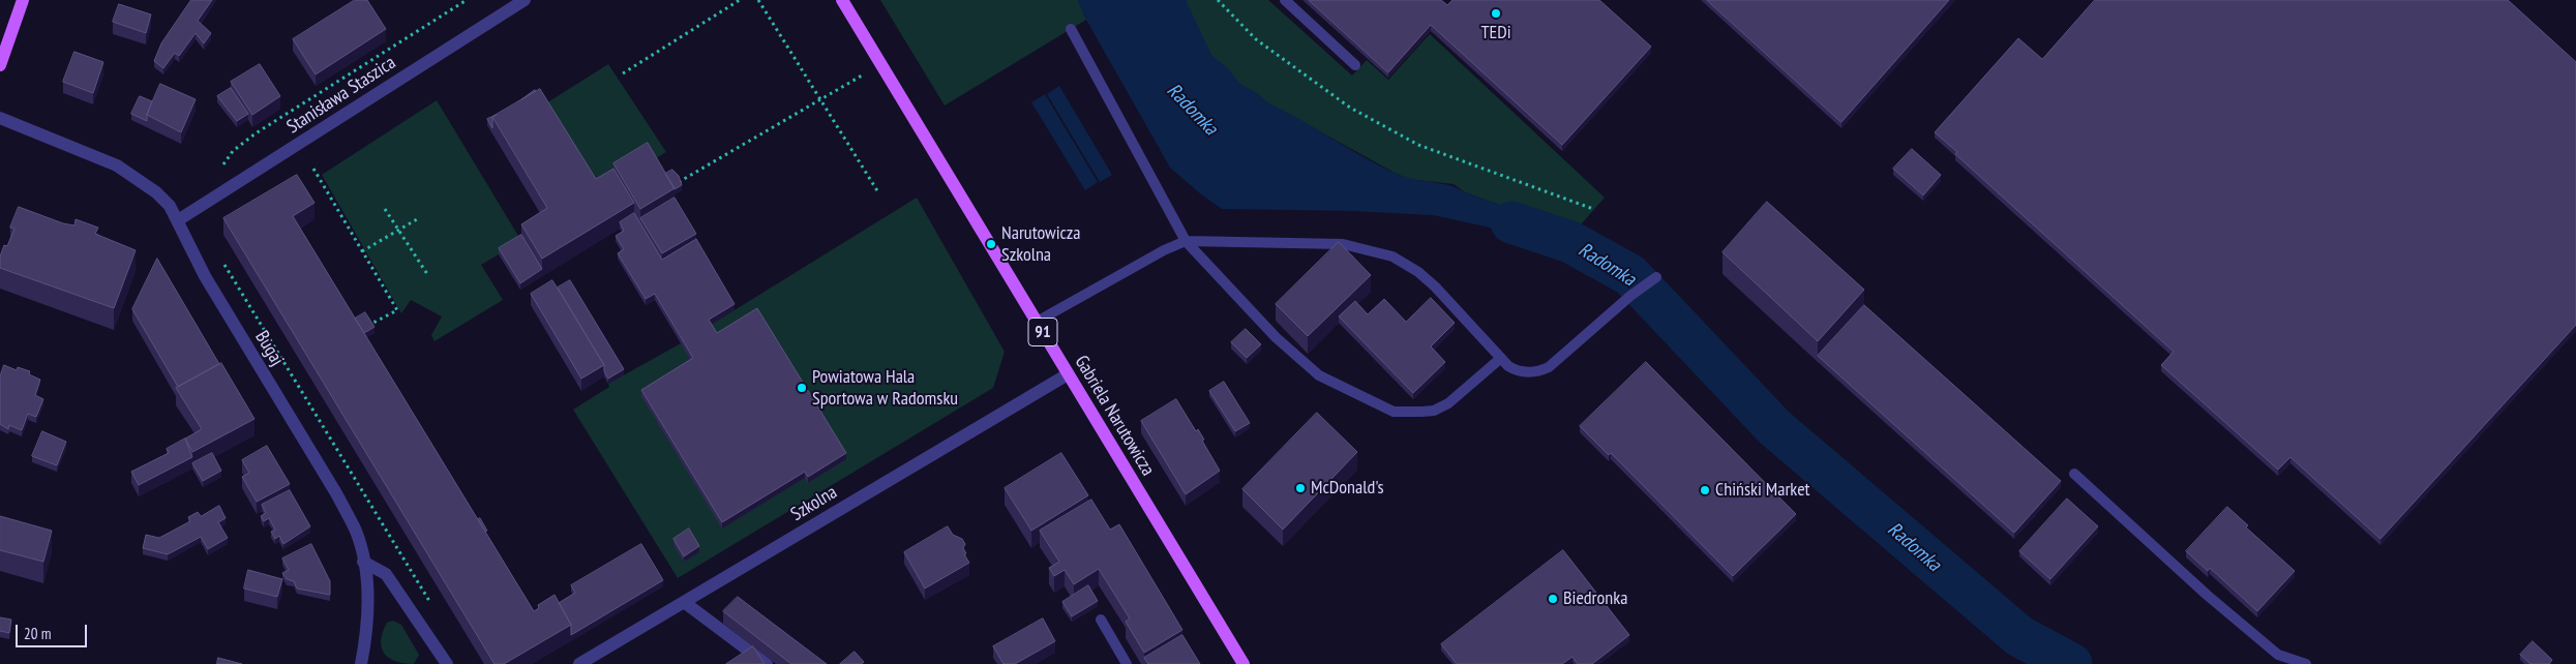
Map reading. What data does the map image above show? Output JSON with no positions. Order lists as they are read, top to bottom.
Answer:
{
  "streets": {
    "main road": ["91", "Gabriela Narutowicza"],
    "street": ["Stanisława Staszica", "Bugaj", "Szkolna"]
  },
  "crossings": [
    ["Stanisława Staszica", "Bugaj"],
    ["Gabriela Narutowicza", "Szkolna"]
  ],
  "water": ["Radomka"],
  "places": [
    "TEDi",
    "Narutowicza Szkolna",
    "Powiatowa Hala Sportowa w Radomsku",
    "McDonald's",
    "Chiński Market",
    "Biedronka"
  ],
  "scale_bar": "20 m"
}
